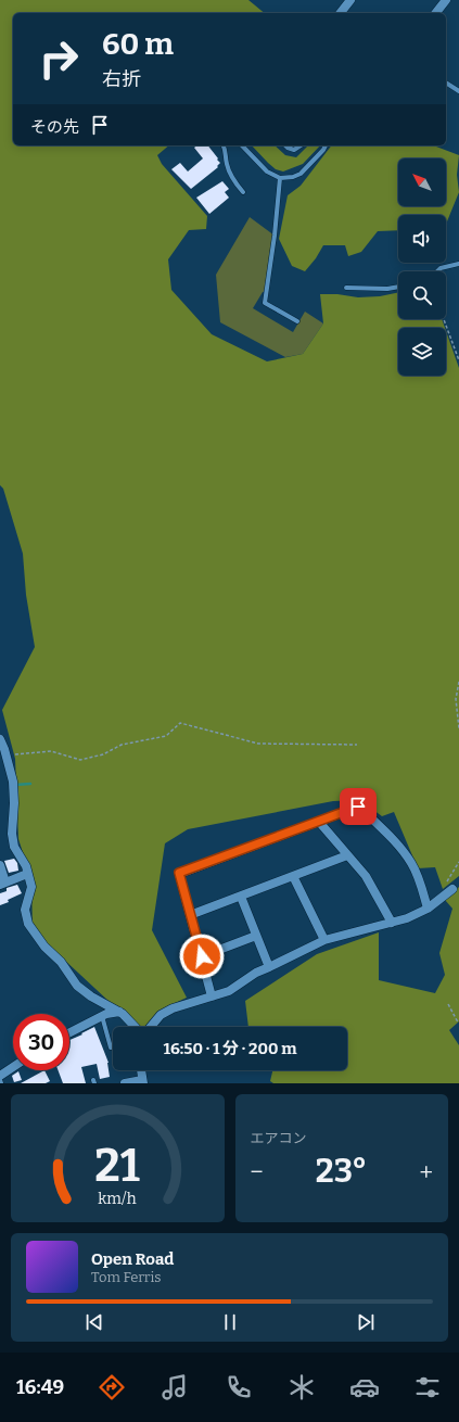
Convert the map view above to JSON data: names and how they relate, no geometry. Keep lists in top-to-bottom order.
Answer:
{
  "north": "top left",
  "page": {
    "turn": ["60 m", "右折"],
    "then": "その先",
    "limit": "30",
    "trip": "16:50 · 1 分 · 200 m",
    "tile": "エアコン",
    "heat": ["−", "23°", "+"],
    "song": ["Open Road", "Tom Ferris"],
    "tabs": "16:49",
    "gauge": ["21", "km/h"]
  }
}
